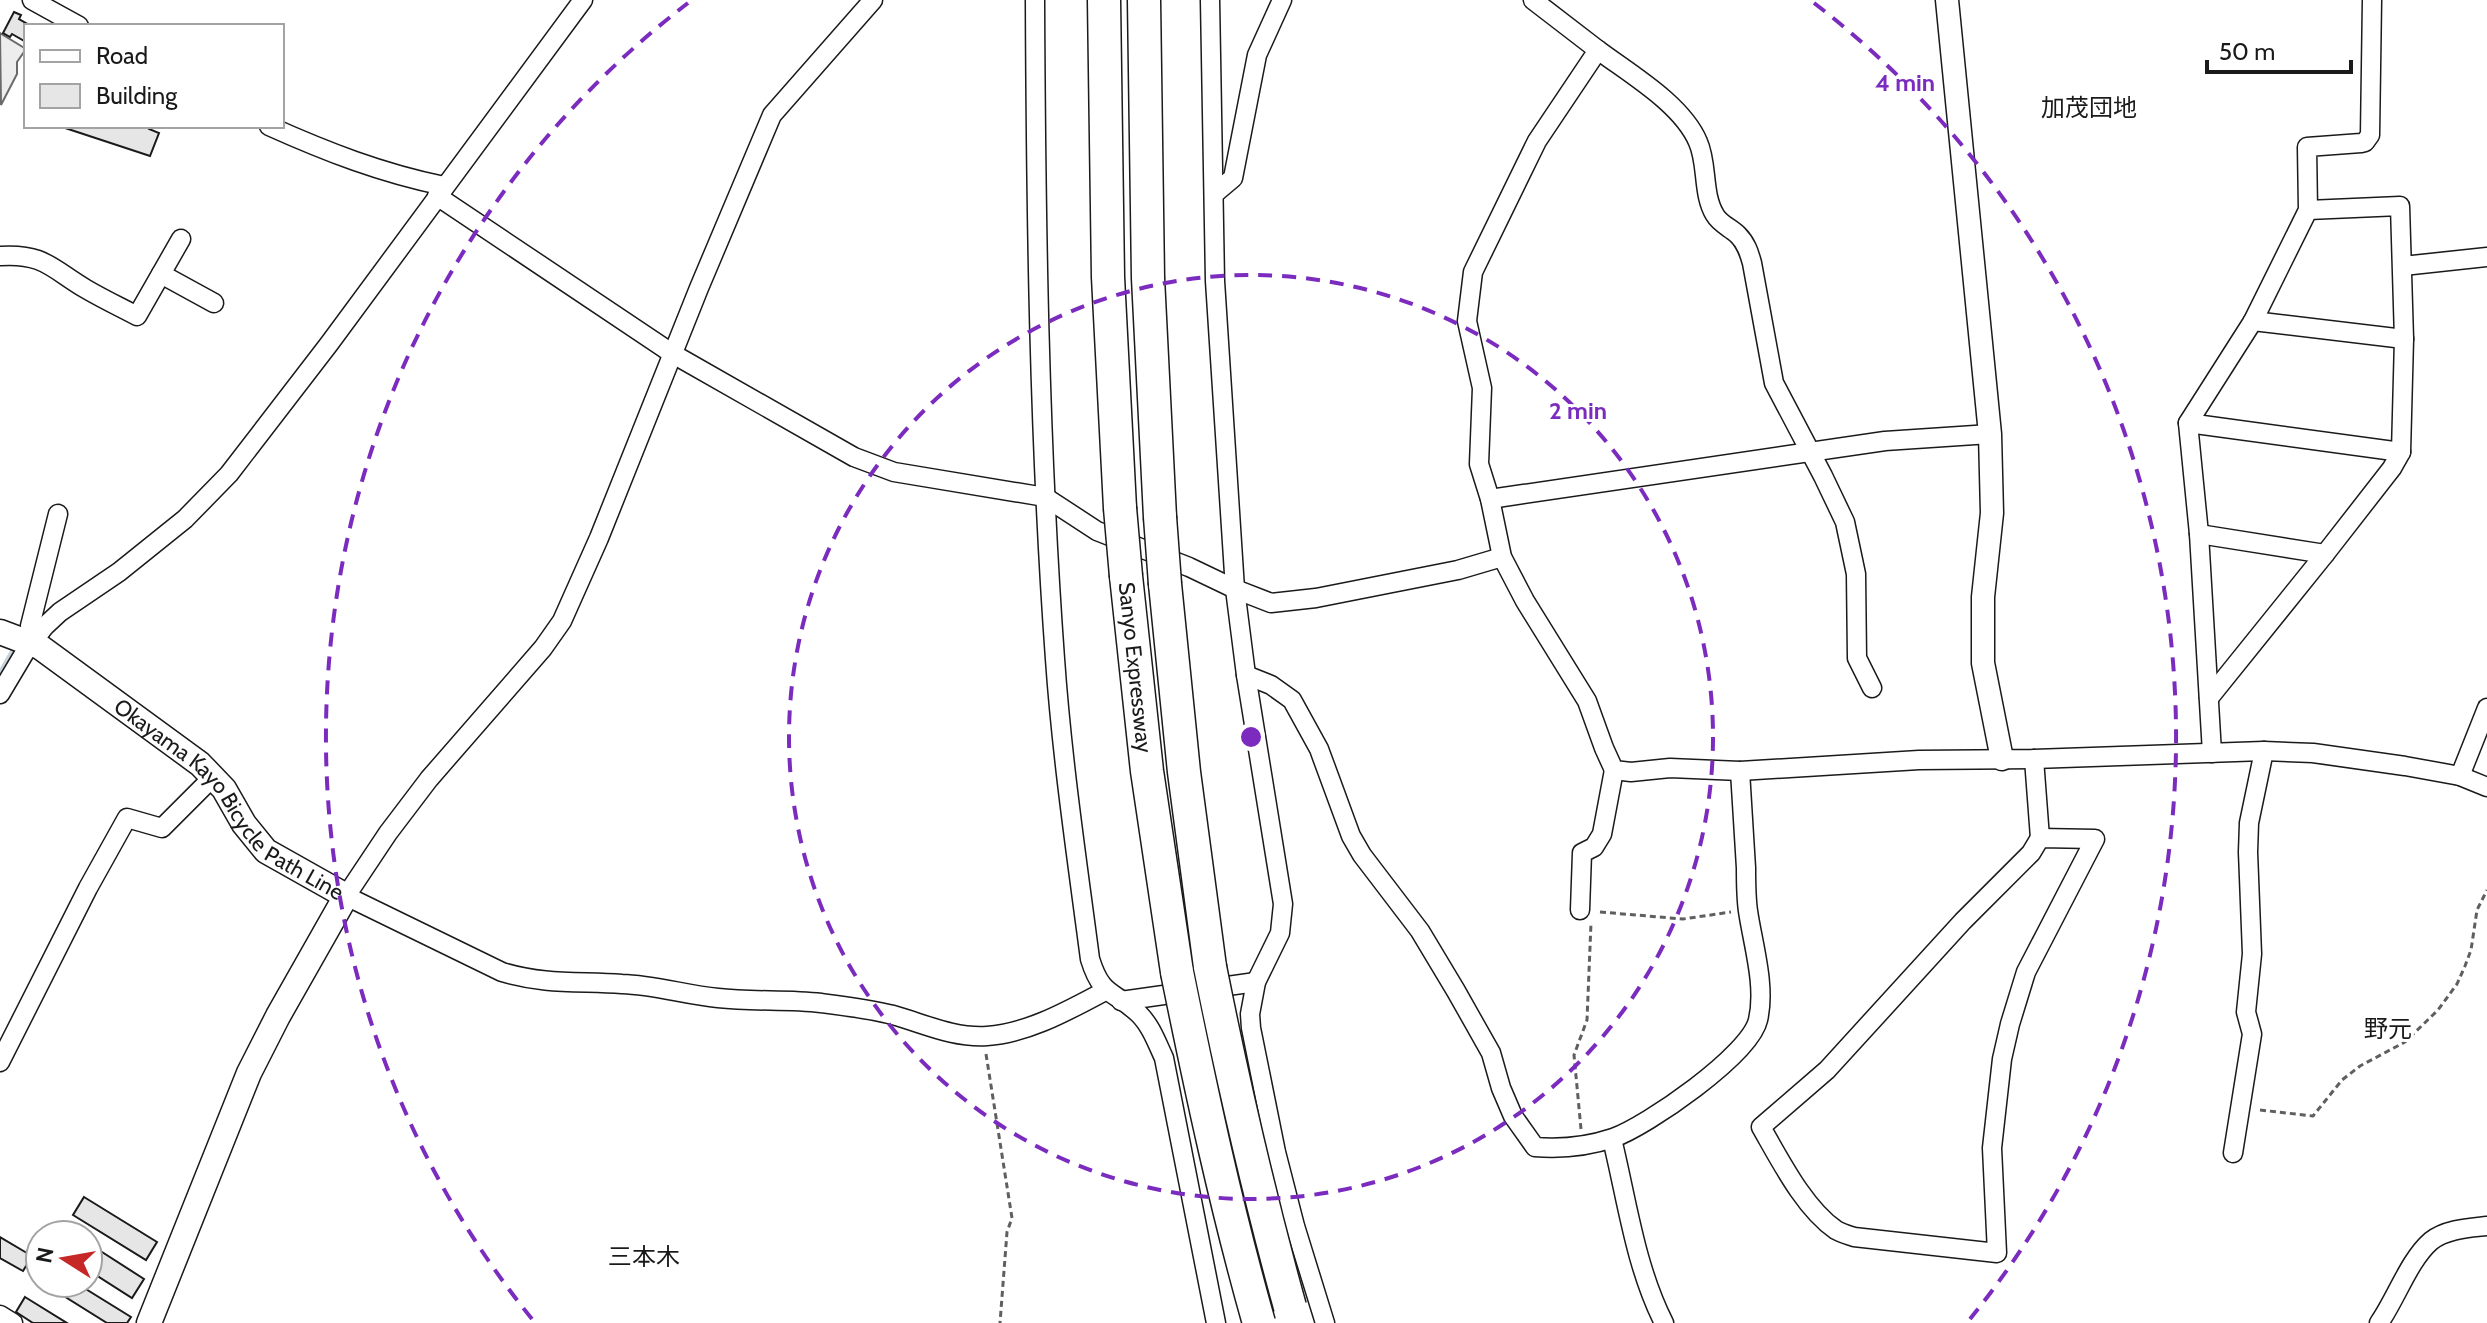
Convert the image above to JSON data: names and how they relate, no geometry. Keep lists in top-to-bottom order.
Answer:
{
  "streets": {
    "highway": ["Sanyo Expressway"],
    "main road": ["Okayama Kayo Bicycle Path Line"]
  },
  "districts": ["加茂団地", "野元", "三本木"],
  "legend": ["Road", "Building"],
  "scale_bar": "50 m",
  "north": "left",
  "rings": ["4 min", "2 min"]
}
